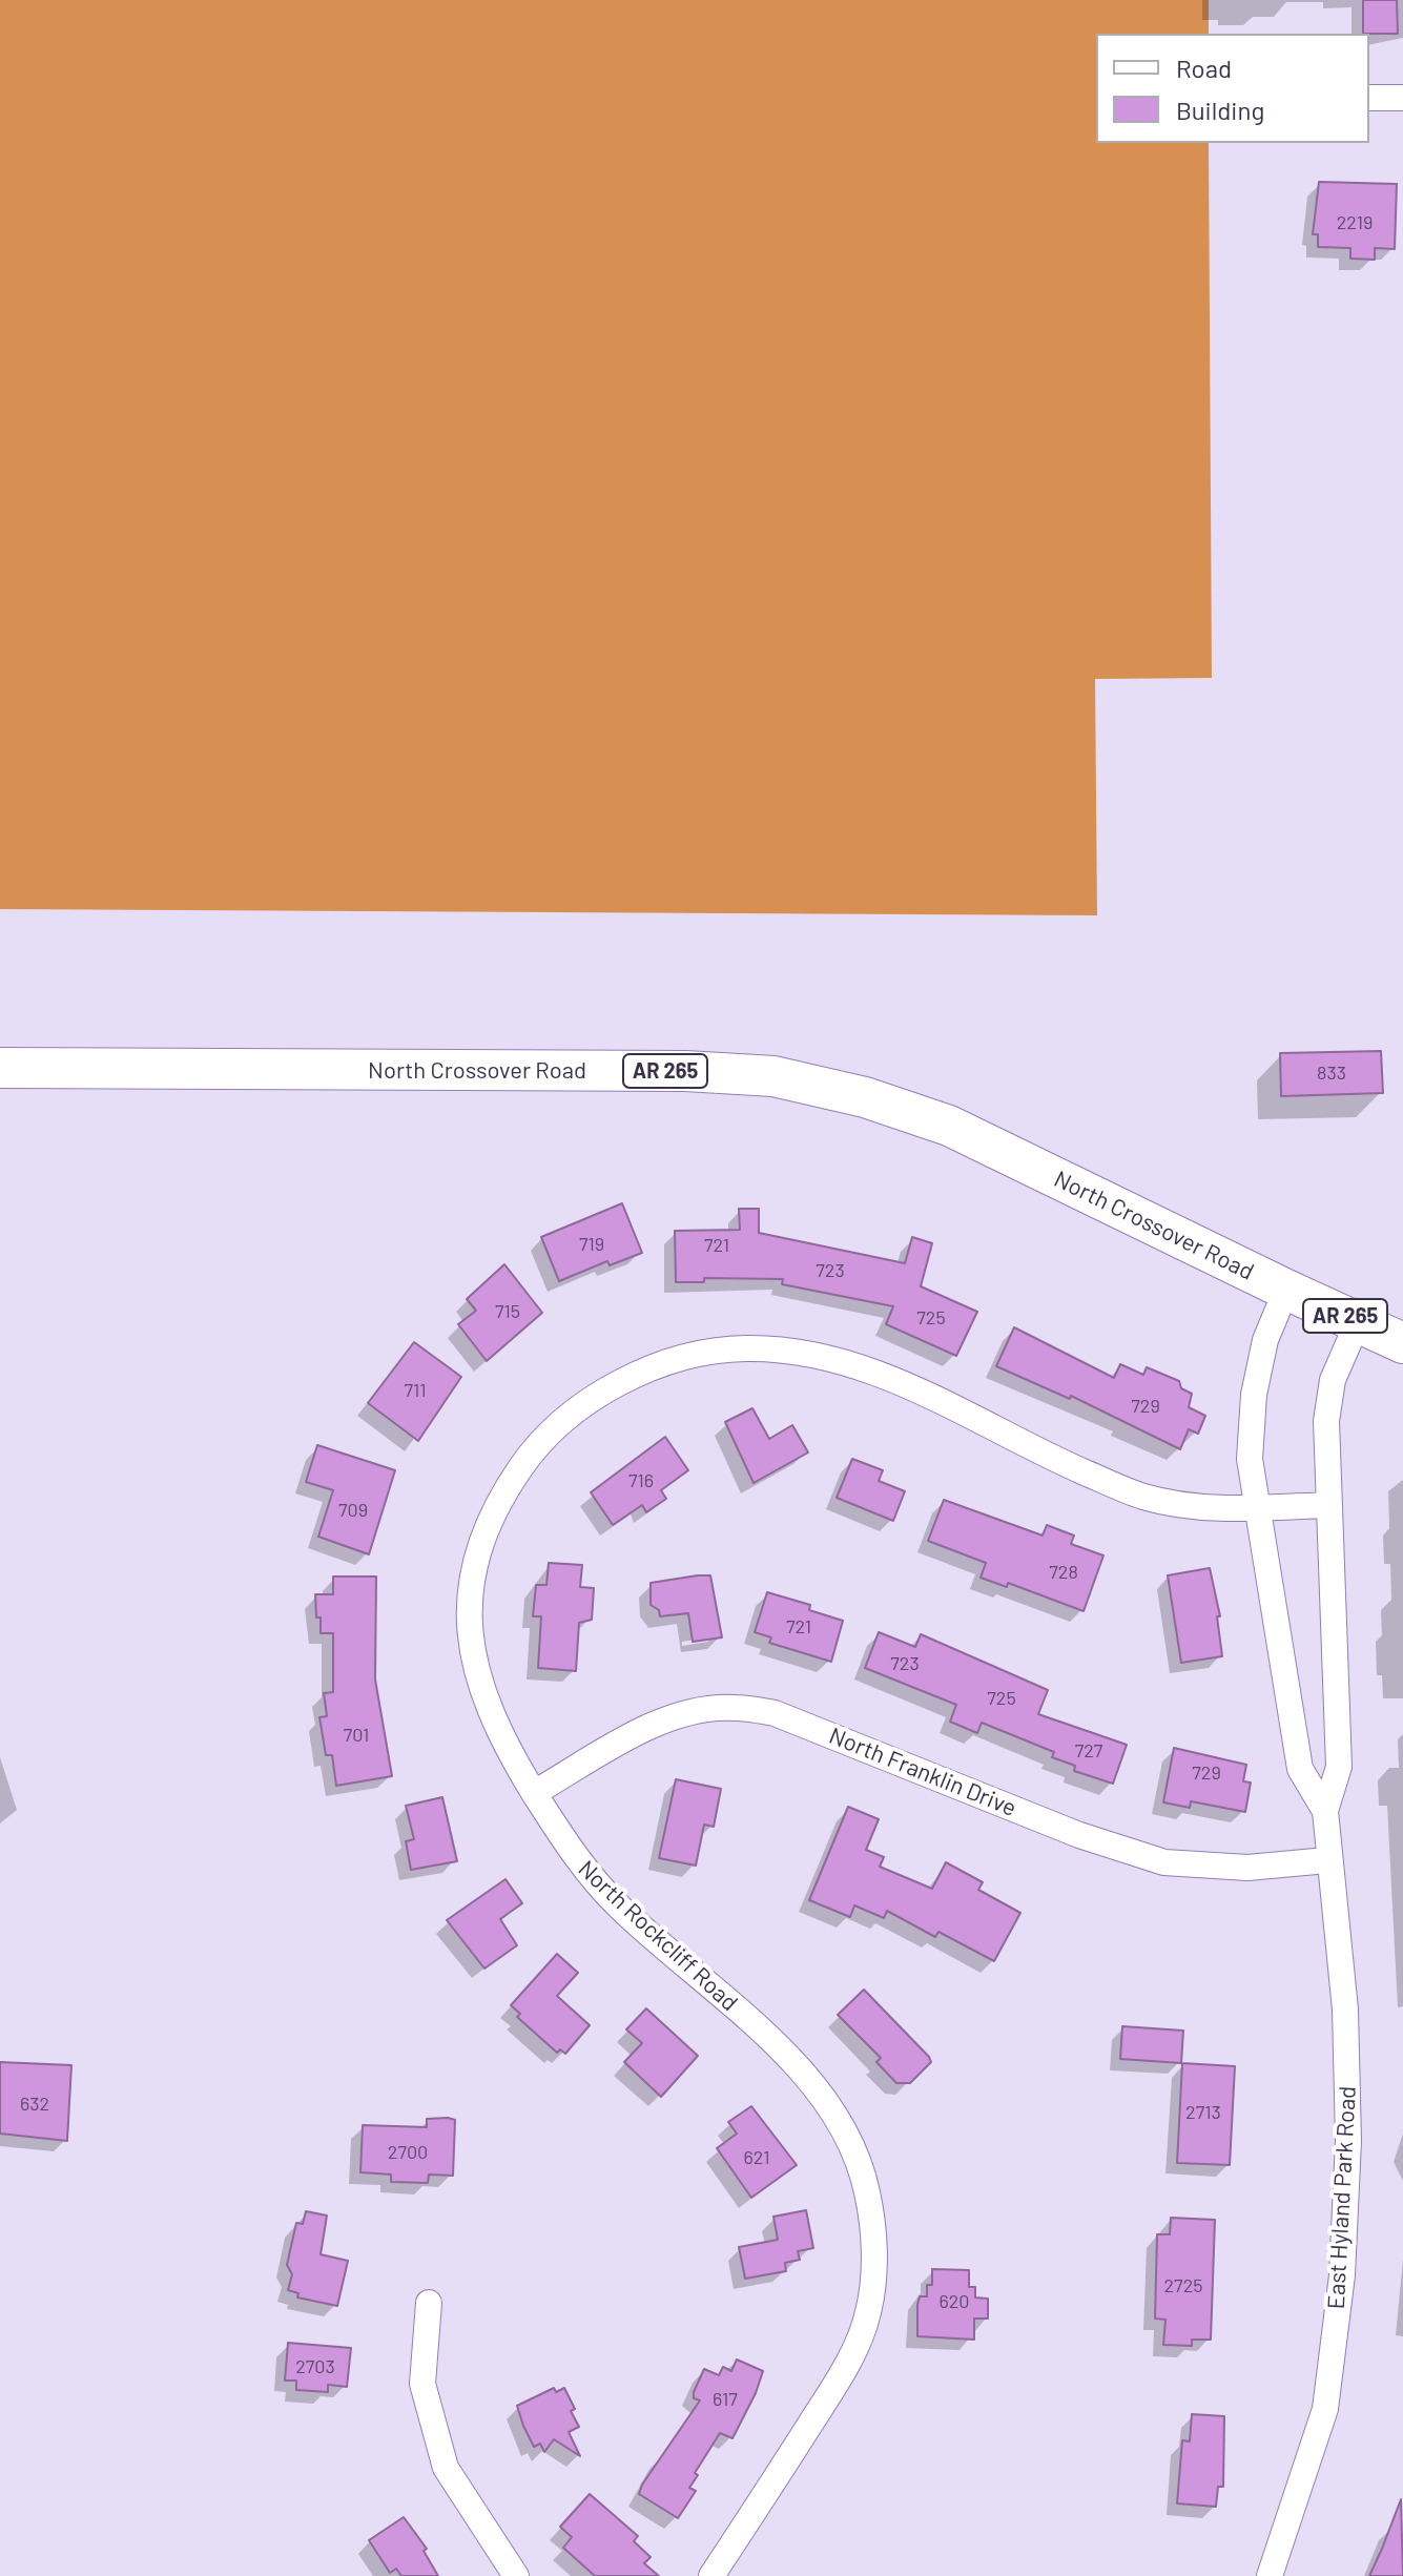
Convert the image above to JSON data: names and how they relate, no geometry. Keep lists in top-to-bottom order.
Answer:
{
  "streets": {
    "main road": ["North Crossover Road", "AR 265"],
    "street": ["North Franklin Drive", "North Rockcliff Road", "East Hyland Park Road"]
  },
  "crossings": [
    ["North Crossover Road", "East Hyland Park Road"],
    ["North Franklin Drive", "North Rockcliff Road"],
    ["North Franklin Drive", "East Hyland Park Road"],
    ["North Rockcliff Road", "East Hyland Park Road"]
  ],
  "house_numbers": [
    "2219",
    "833",
    "719",
    "721",
    "723",
    "715",
    "725",
    "711",
    "729",
    "716",
    "709",
    "728",
    "721",
    "723",
    "725",
    "701",
    "727",
    "729",
    "632",
    "2713",
    "2700",
    "621",
    "2725",
    "620",
    "2703",
    "617"
  ],
  "legend": ["Road", "Building"]
}
